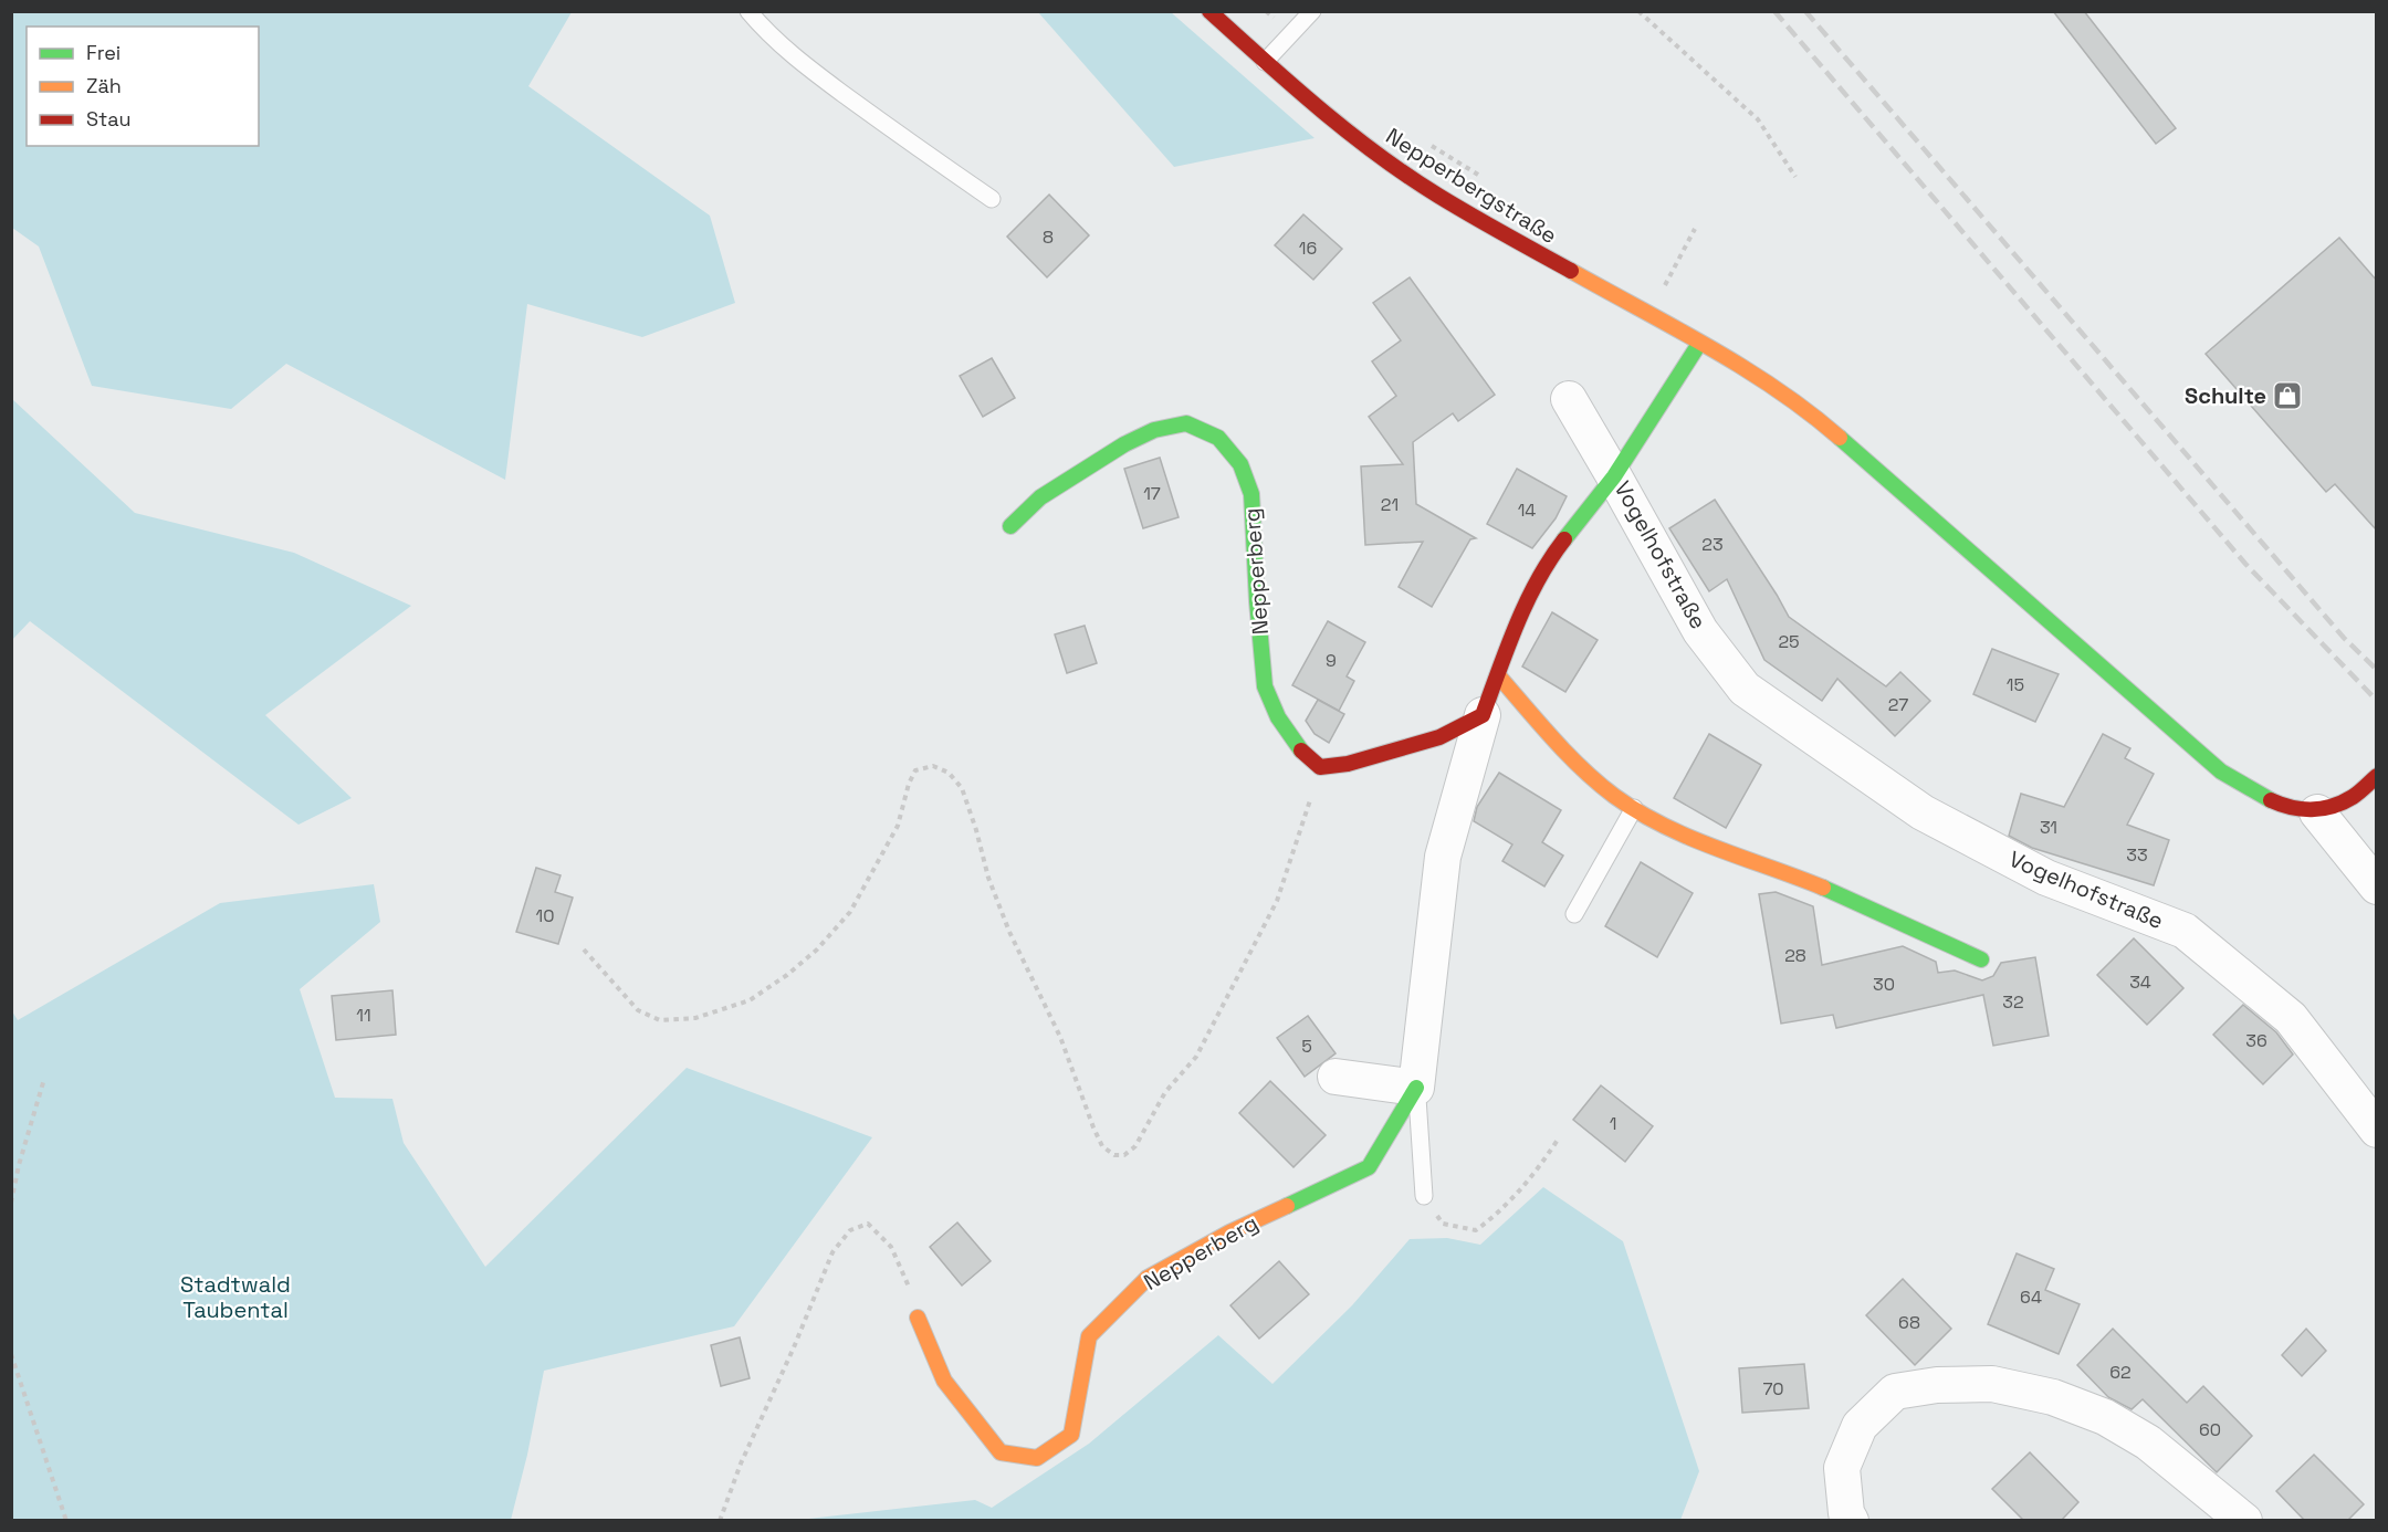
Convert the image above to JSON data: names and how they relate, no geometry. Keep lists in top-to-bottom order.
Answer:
{
  "streets": {
    "street": ["Nepperbergstraße", "Vogelhofstraße", "Nepperberg"]
  },
  "crossings": [
    ["Nepperbergstraße", "Vogelhofstraße"],
    ["Vogelhofstraße", "Nepperberg"]
  ],
  "parks": ["Stadtwald Taubental"],
  "places": {
    "shop": ["Schulte"]
  },
  "house_numbers": [
    "8",
    "16",
    "17",
    "21",
    "14",
    "23",
    "25",
    "9",
    "15",
    "27",
    "31",
    "33",
    "10",
    "28",
    "34",
    "30",
    "32",
    "11",
    "36",
    "5",
    "1",
    "64",
    "68",
    "62",
    "70",
    "60"
  ],
  "legend": ["Frei", "Zäh", "Stau"]
}
